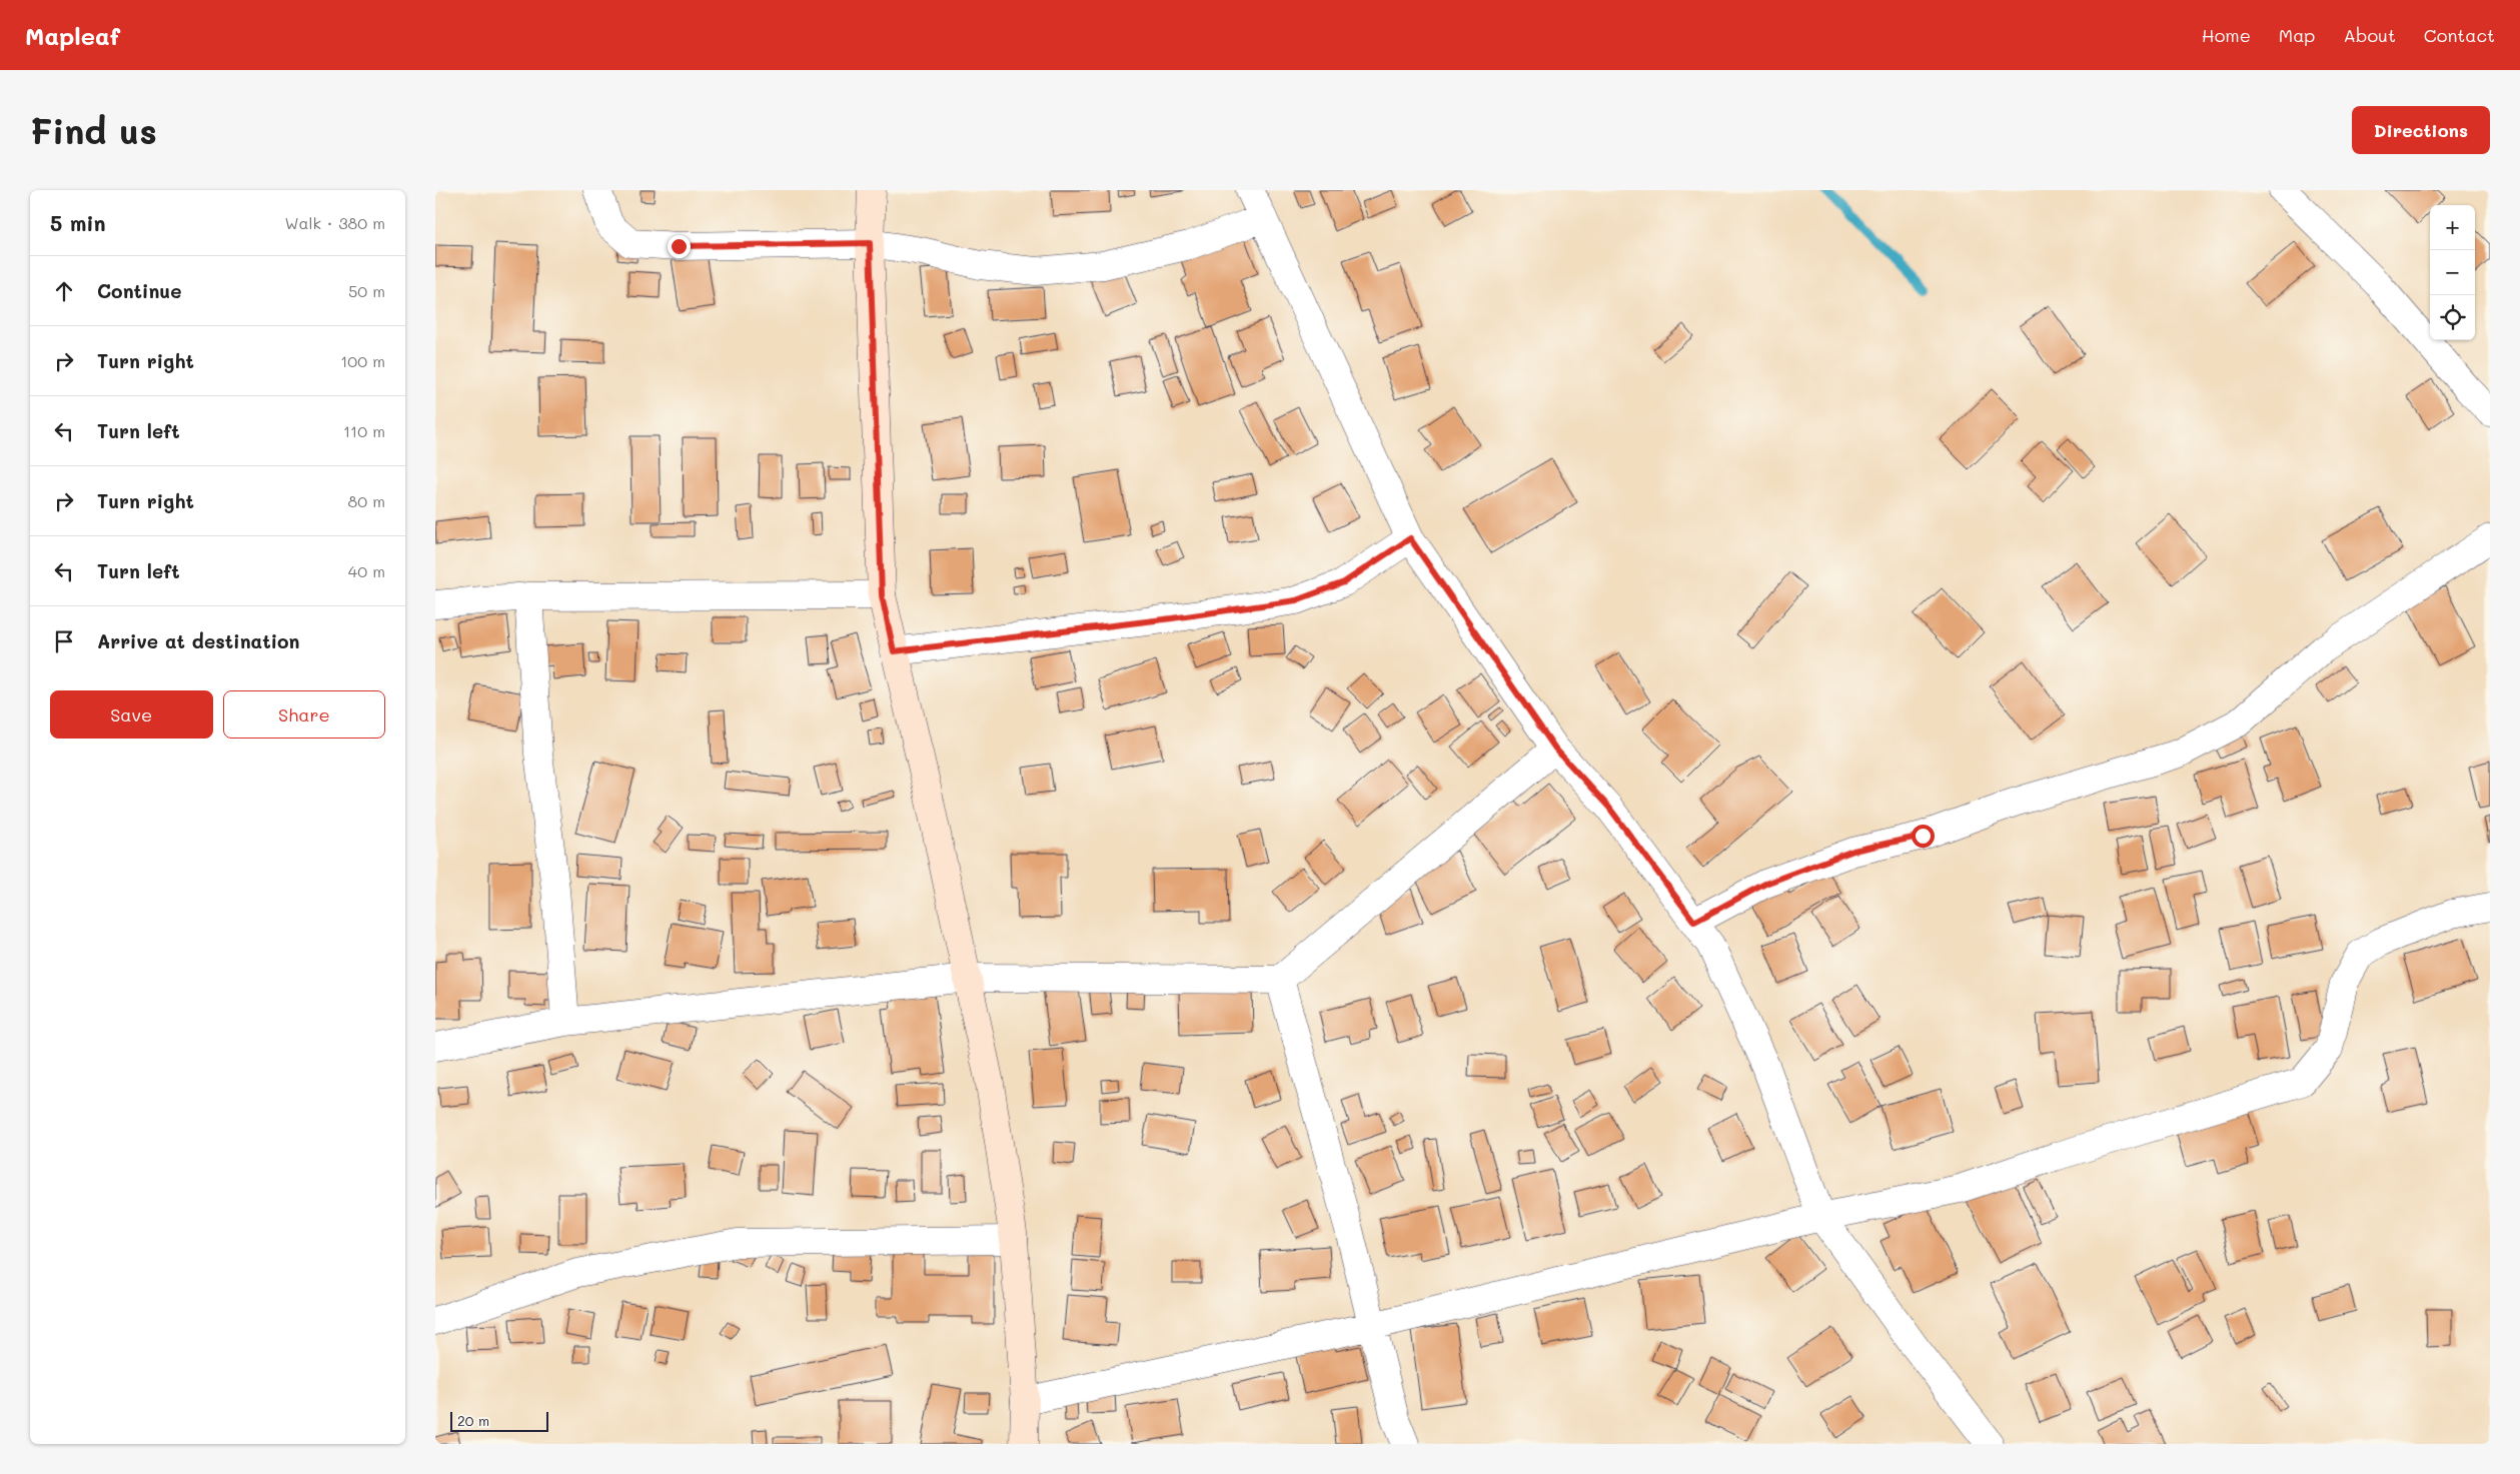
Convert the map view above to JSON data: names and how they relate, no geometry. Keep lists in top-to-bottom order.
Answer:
{
  "scale_bar": "20 m",
  "page": {
    "header": "Mapleaf",
    "nav": [
      "Home",
      "Map",
      "About",
      "Contact"
    ],
    "buttons": [
      "Directions",
      ["Save", "Share"]
    ],
    "title": "Find us",
    "heading": ["5 min", "Walk · 380 m"],
    "map_buttons": ["+", "−"],
    "list": [
      ["Continue", "50 m"],
      ["Turn right", "100 m"],
      ["Turn left", "110 m"],
      ["Turn right", "80 m"],
      ["Turn left", "40 m"],
      "Arrive at destination"
    ],
    "scale": "20 m"
  }
}
